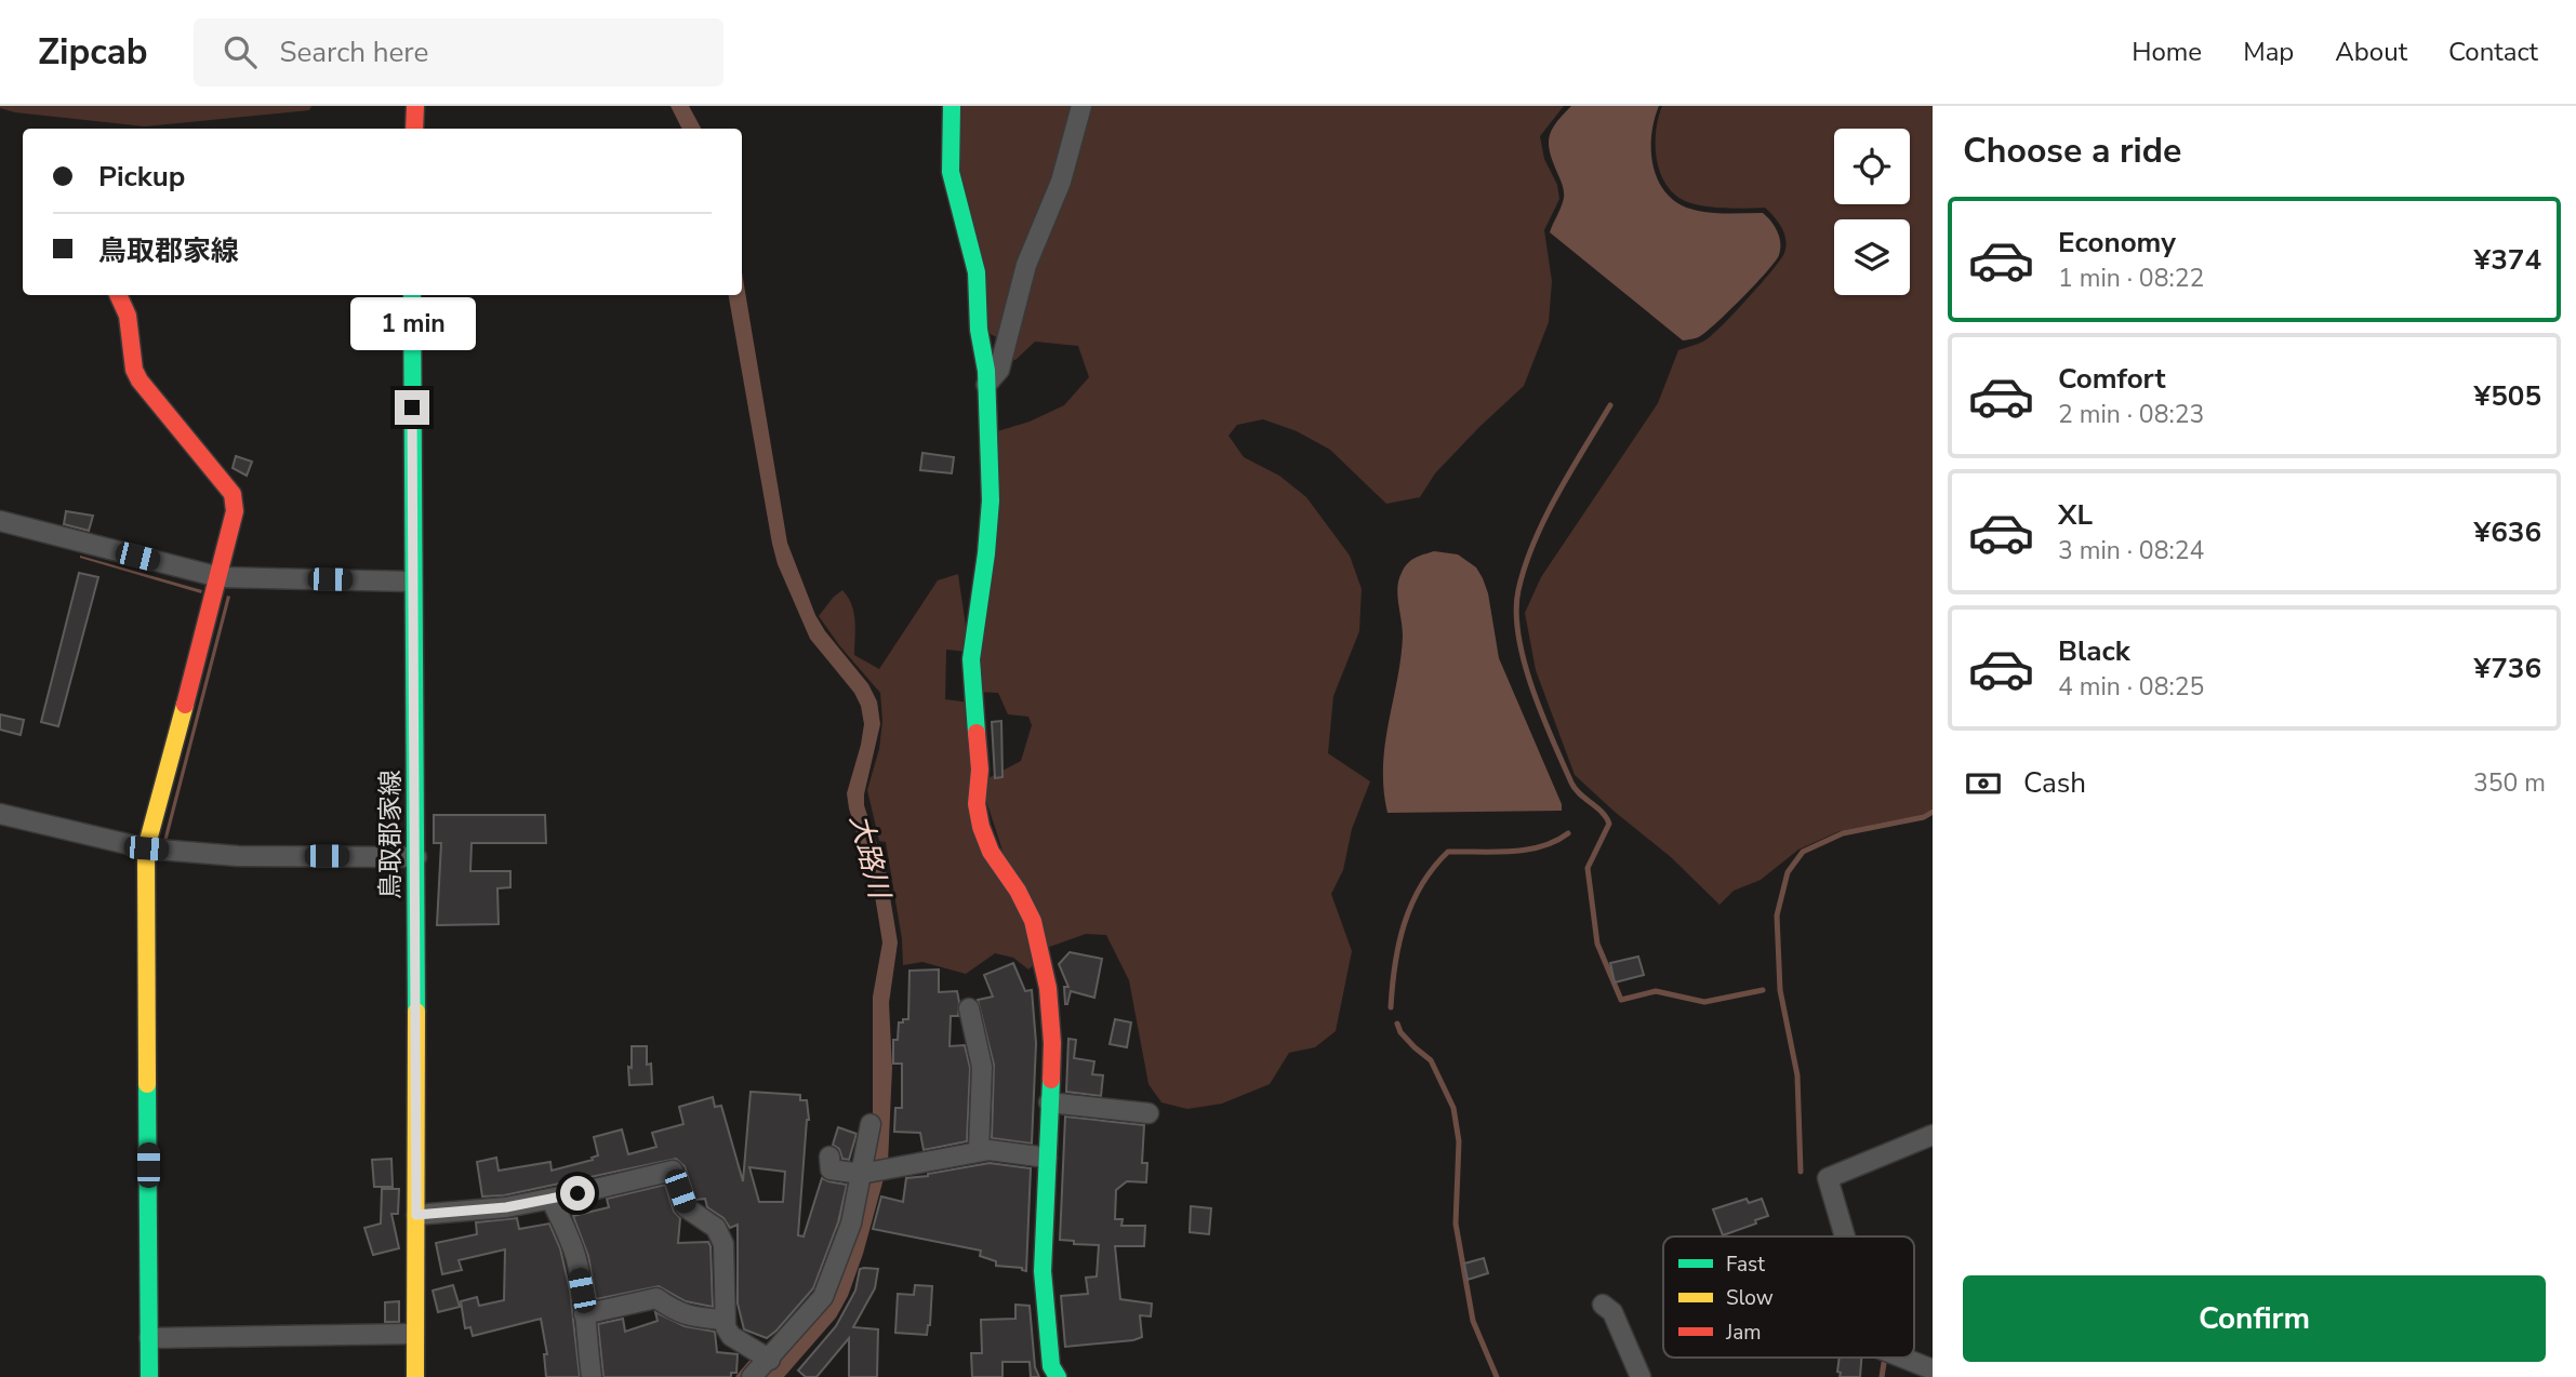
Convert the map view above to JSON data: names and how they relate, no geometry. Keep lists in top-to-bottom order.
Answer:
{
  "streets": {
    "street": ["鳥取郡家線"]
  },
  "water": ["大路川"],
  "legend": ["Fast", "Slow", "Jam"],
  "page": {
    "header": "Zipcab",
    "search": "Search here",
    "nav": [
      "Home",
      "Map",
      "About",
      "Contact"
    ],
    "heading": "Choose a ride",
    "banner": ["Pickup", "鳥取郡家線"],
    "list": [
      {
        "name": "Economy",
        "note": "1 min · 08:22",
        "value": "¥374"
      },
      {
        "name": "Comfort",
        "note": "2 min · 08:23",
        "value": "¥505"
      },
      {
        "name": "XL",
        "note": "3 min · 08:24",
        "value": "¥636"
      },
      {
        "name": "Black",
        "note": "4 min · 08:25",
        "value": "¥736"
      }
    ],
    "bubble": "1 min",
    "pay": ["Cash", "350 m"],
    "buttons": "Confirm"
  }
}
